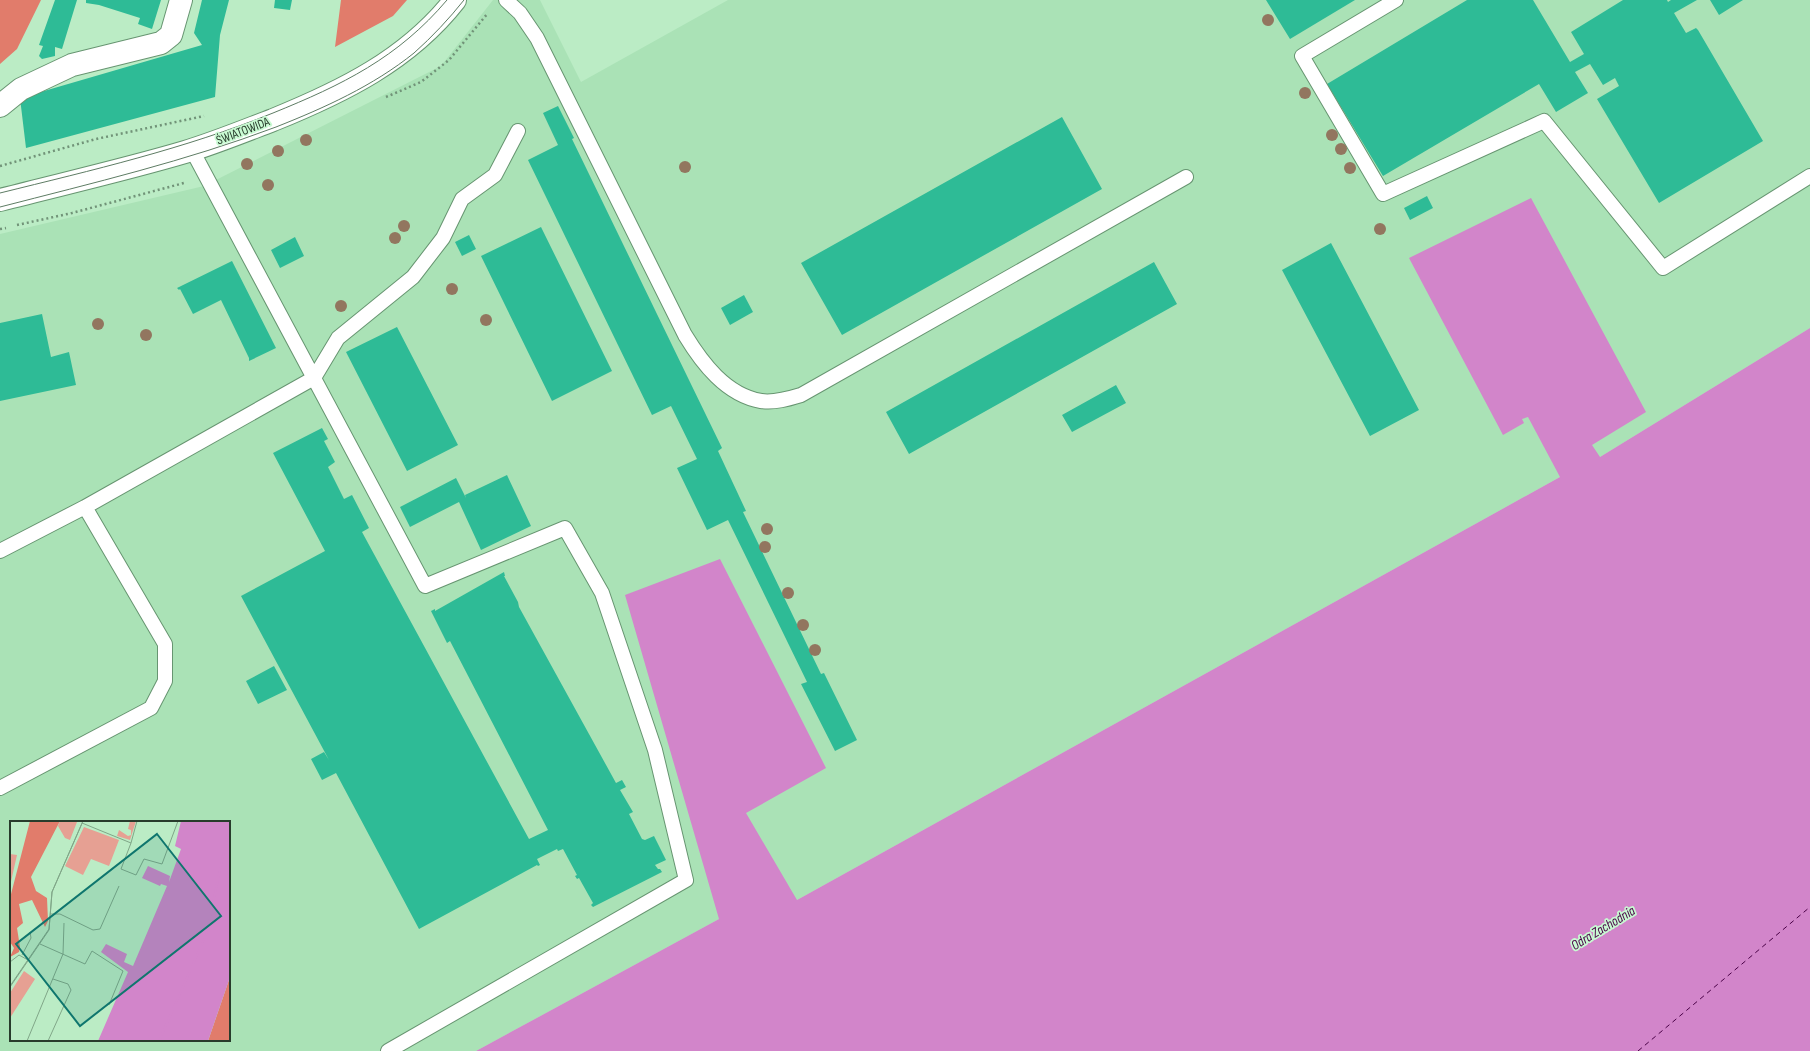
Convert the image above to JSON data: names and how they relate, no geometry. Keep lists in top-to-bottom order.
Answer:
{
  "streets": {
    "street": ["ŚWIATOWIDA"]
  },
  "water": ["Odra Zachodnia"]
}
